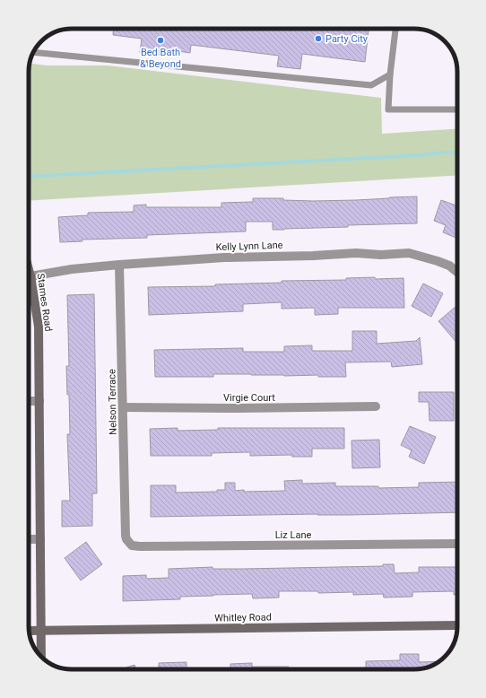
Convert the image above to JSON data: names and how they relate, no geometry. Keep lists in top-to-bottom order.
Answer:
{
  "streets": {
    "street": [
      "Kelly Lynn Lane",
      "Starnes Road",
      "Virgie Court",
      "Nelson Terrace",
      "Liz Lane",
      "Whitley Road"
    ]
  },
  "crossings": [
    ["Kelly Lynn Lane", "Starnes Road"],
    ["Kelly Lynn Lane", "Nelson Terrace"],
    ["Starnes Road", "Whitley Road"],
    ["Virgie Court", "Nelson Terrace"],
    ["Nelson Terrace", "Liz Lane"]
  ],
  "places": ["Party City", "Bed Bath & Beyond"]
}
